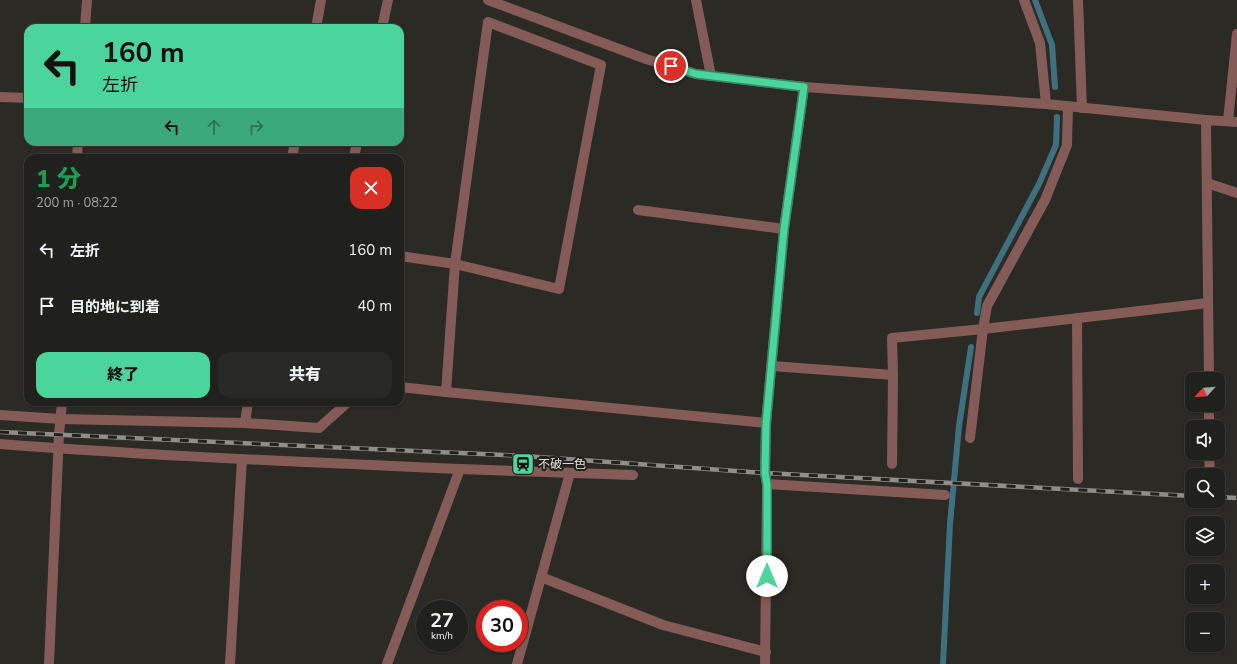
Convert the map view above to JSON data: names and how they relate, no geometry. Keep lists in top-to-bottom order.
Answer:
{
  "places": {
    "station": ["不破一色"]
  },
  "north": "bottom left",
  "page": {
    "turn": ["160 m", "左折"],
    "heading": ["1 分", "200 m · 08:22"],
    "list": [
      {
        "name": "左折",
        "value": "160 m"
      },
      {
        "name": "目的地に到着",
        "value": "40 m"
      }
    ],
    "buttons": ["終了", "共有"],
    "map_buttons": ["+", "−"],
    "speed": "27 km/h",
    "limit": "30"
  }
}
